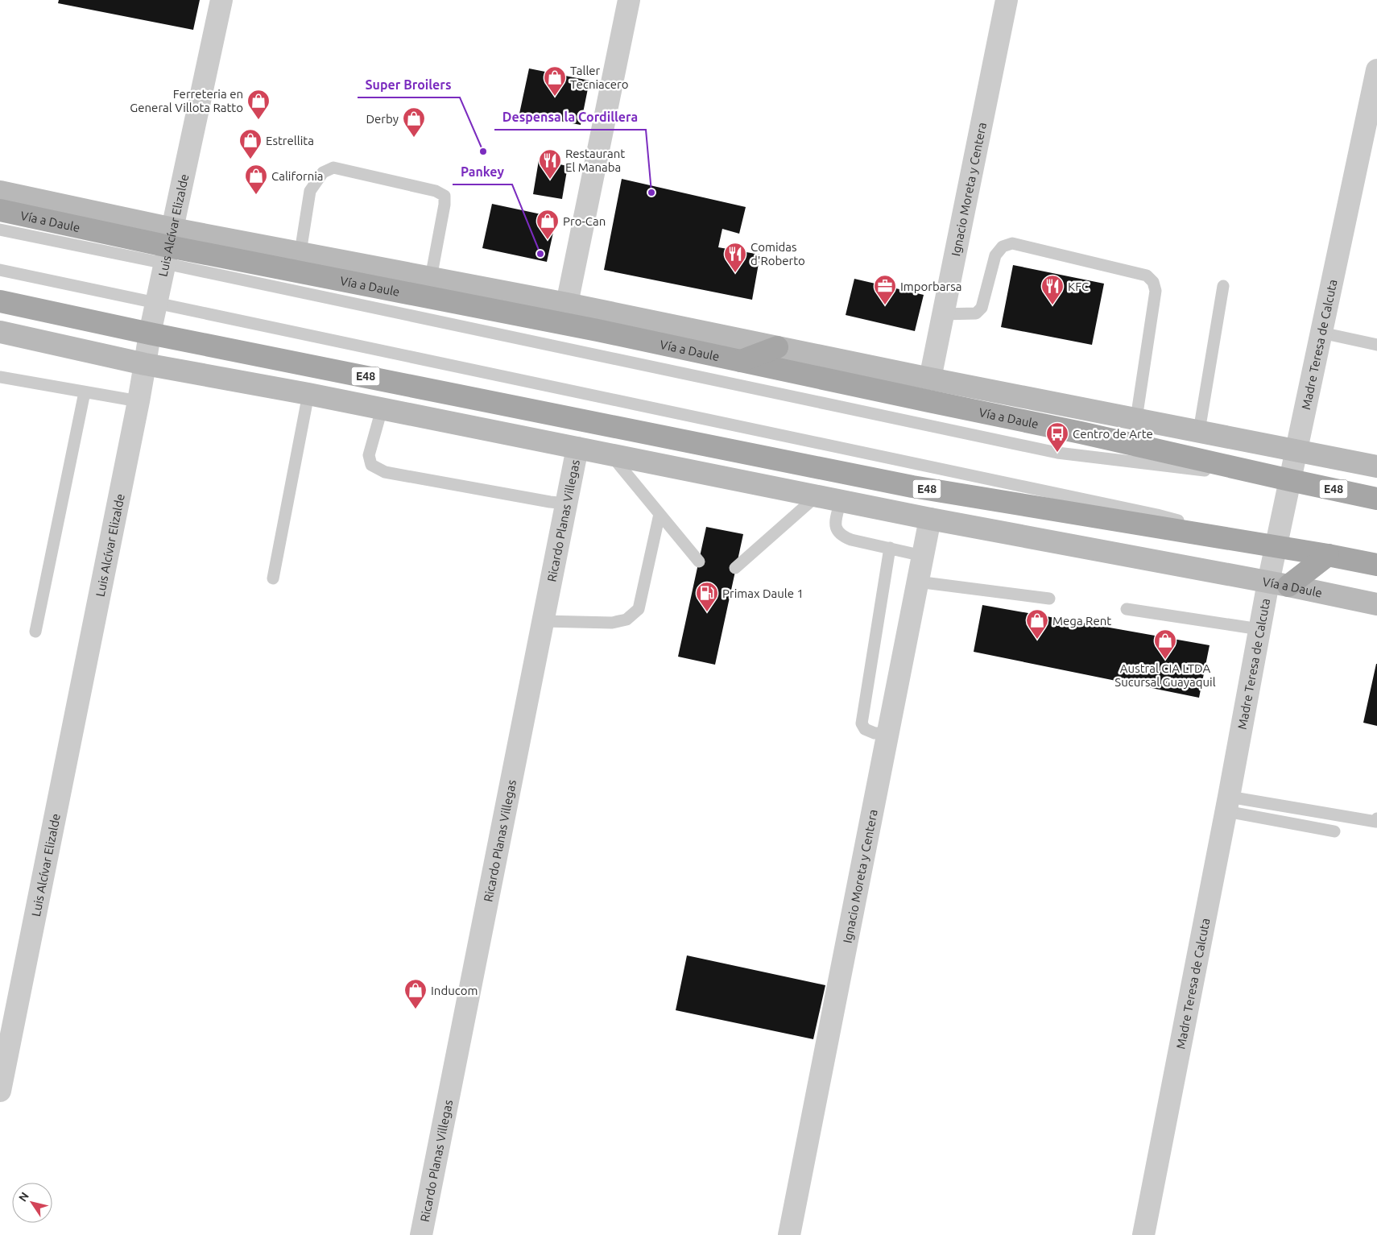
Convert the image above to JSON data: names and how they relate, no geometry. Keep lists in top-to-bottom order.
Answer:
{
  "streets": {
    "main road": ["Vía a Daule", "E48"],
    "street": [
      "Ignacio Moreta y Centera",
      "Luis Alcívar Elizalde",
      "Madre Teresa de Calcuta",
      "Ricardo Planas Villegas"
    ]
  },
  "crossings": [
    ["Ignacio Moreta y Centera", "Vía a Daule"],
    ["Vía a Daule", "Luis Alcívar Elizalde"],
    ["Vía a Daule", "Madre Teresa de Calcuta"],
    ["Vía a Daule", "Ricardo Planas Villegas"],
    ["Luis Alcívar Elizalde", "E48"],
    ["Madre Teresa de Calcuta", "E48"]
  ],
  "places": {
    "shop": [
      "Taller Tecniacero",
      "Ferreteria en General Villota Ratto",
      "Derby",
      "Estrellita",
      "California",
      "Pro-Can",
      "Mega Rent",
      "Austral CIA LTDA Sucursal Guayaquil",
      "Inducom"
    ],
    "other": ["Super Broilers", "Despensa la Cordillera", "Pankey"],
    "restaurant": ["Restaurant El Manaba", "Comidas d'Roberto", "KFC"],
    "office": ["Imporbarsa"],
    "bus stop": ["Centro de Arte"],
    "fuel station": ["Primax Daule 1"]
  },
  "north": "top left"
}
